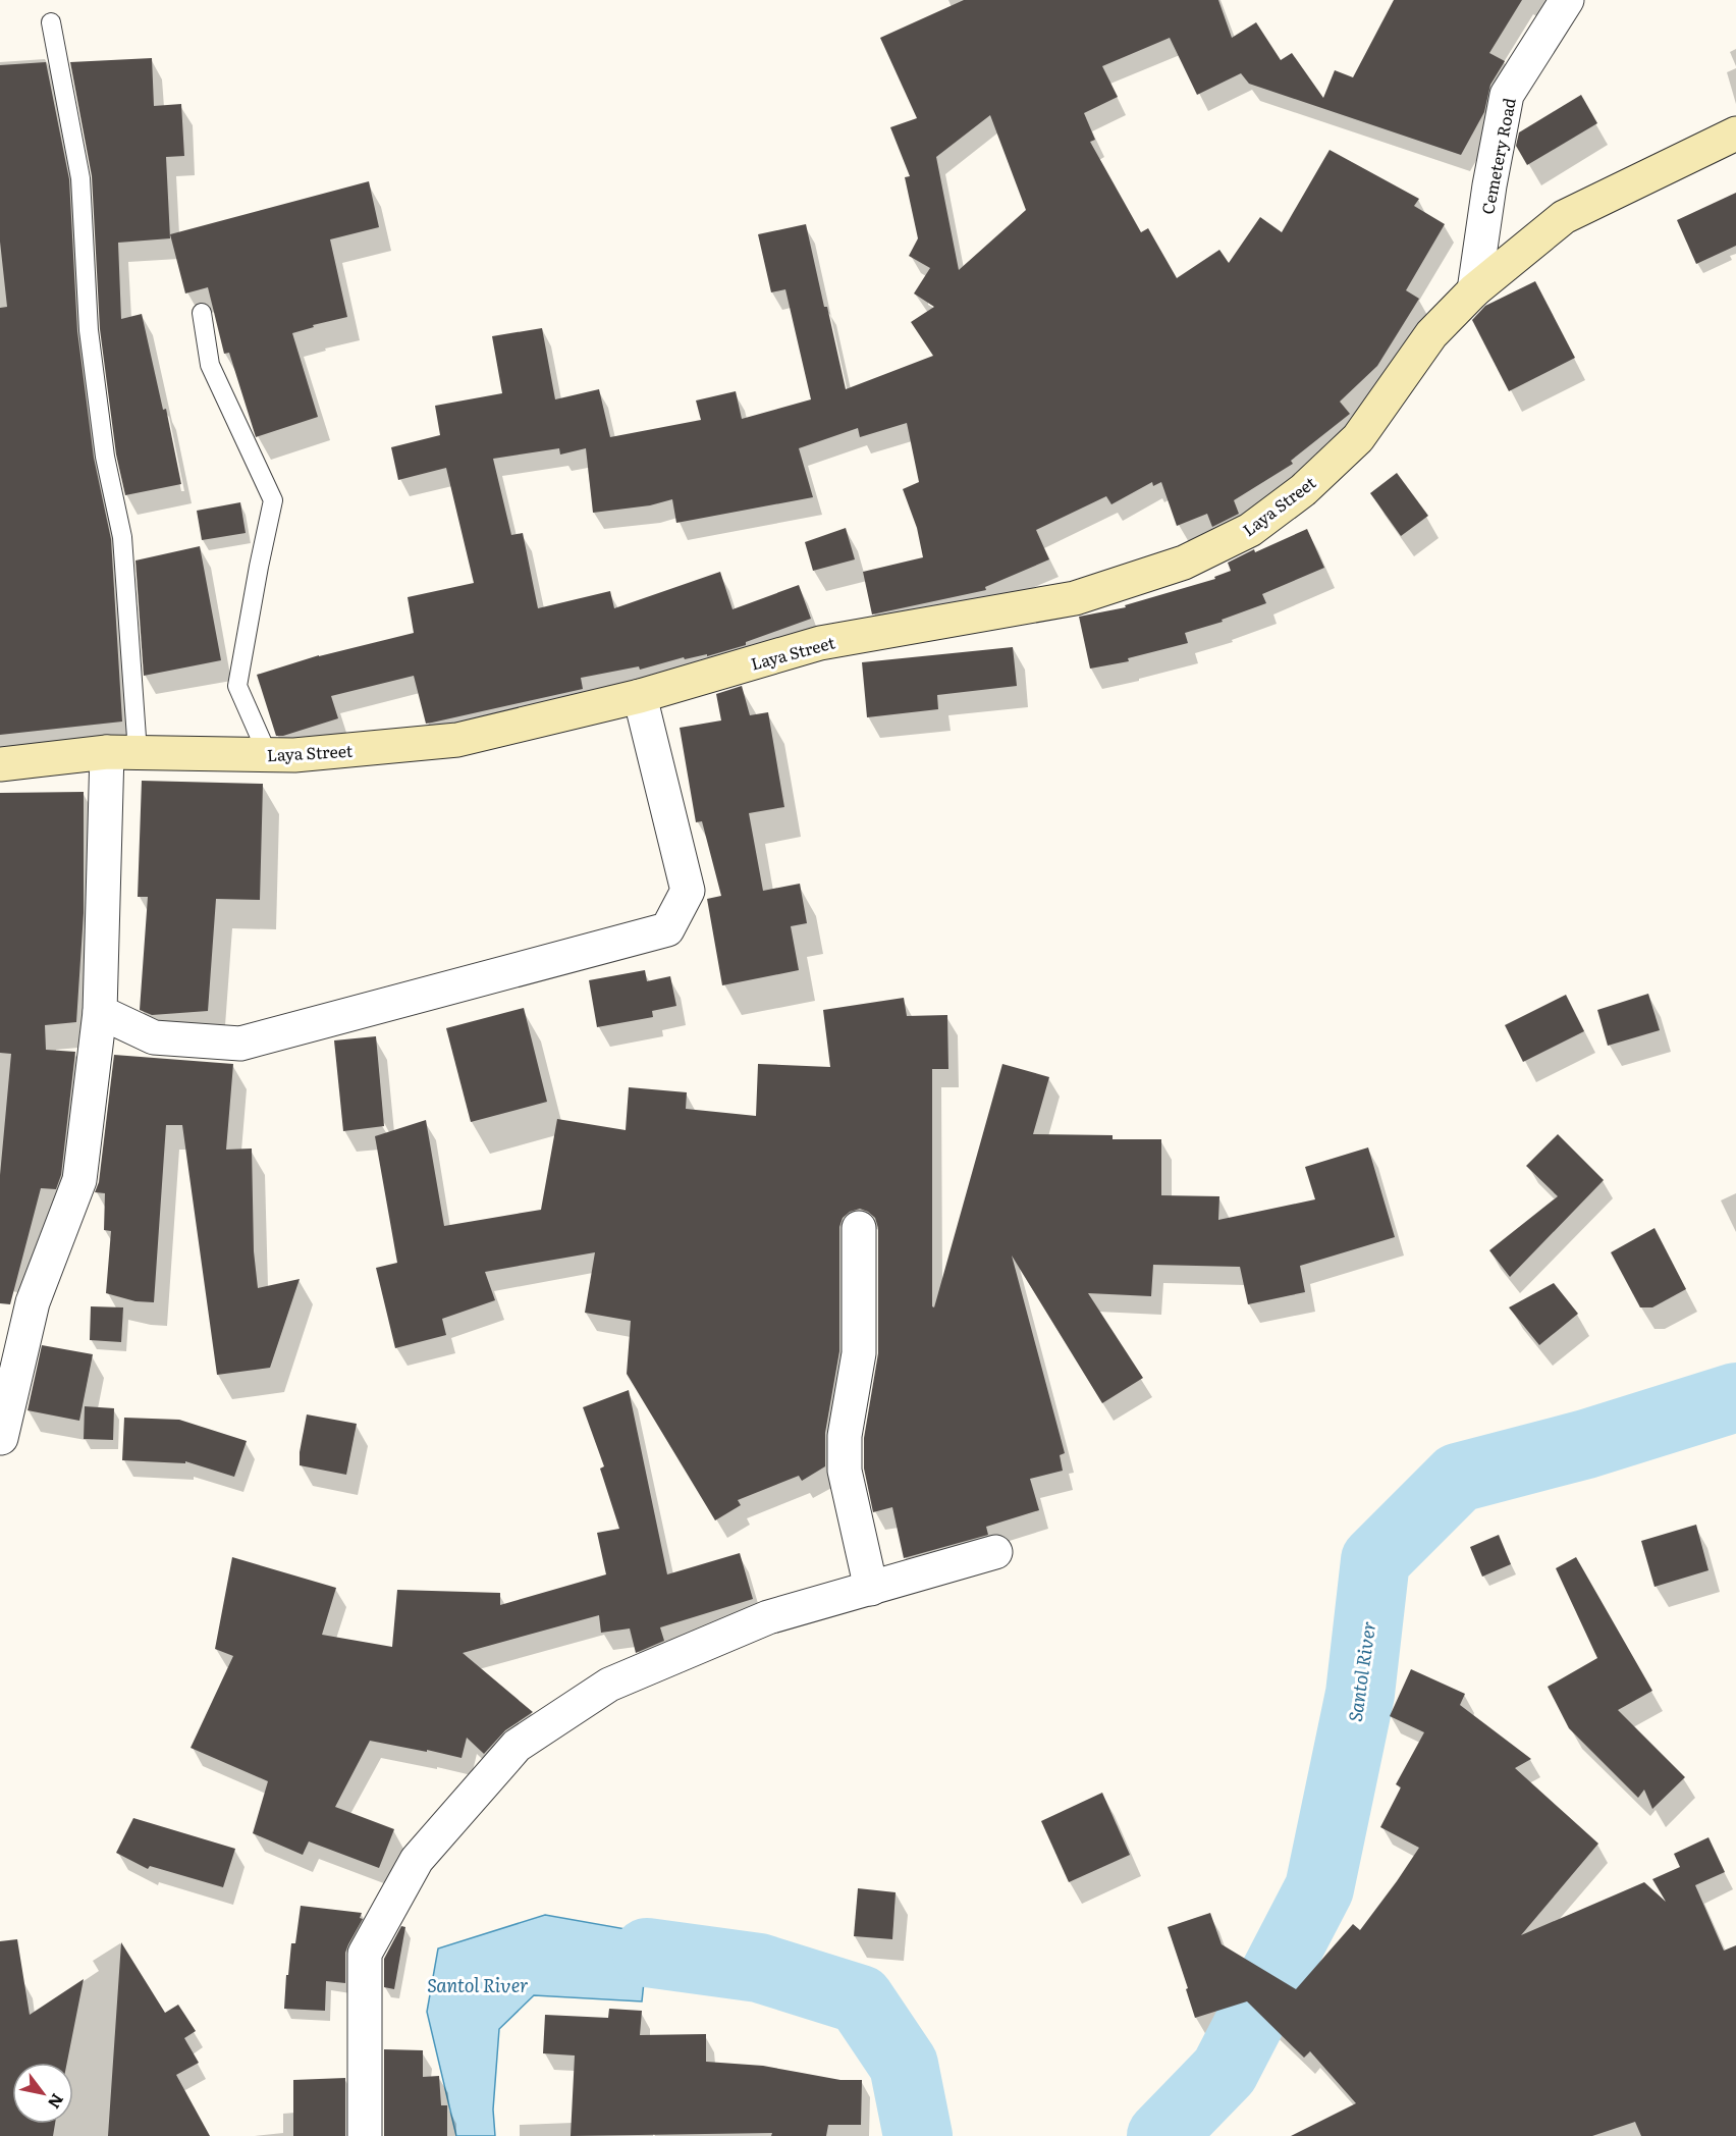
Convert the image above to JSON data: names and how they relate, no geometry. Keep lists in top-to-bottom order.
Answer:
{
  "streets": {
    "street": ["Cemetery Road", "Laya Street"]
  },
  "crossings": [
    ["Cemetery Road", "Laya Street"]
  ],
  "water": ["Santol River"],
  "north": "bottom right"
}
